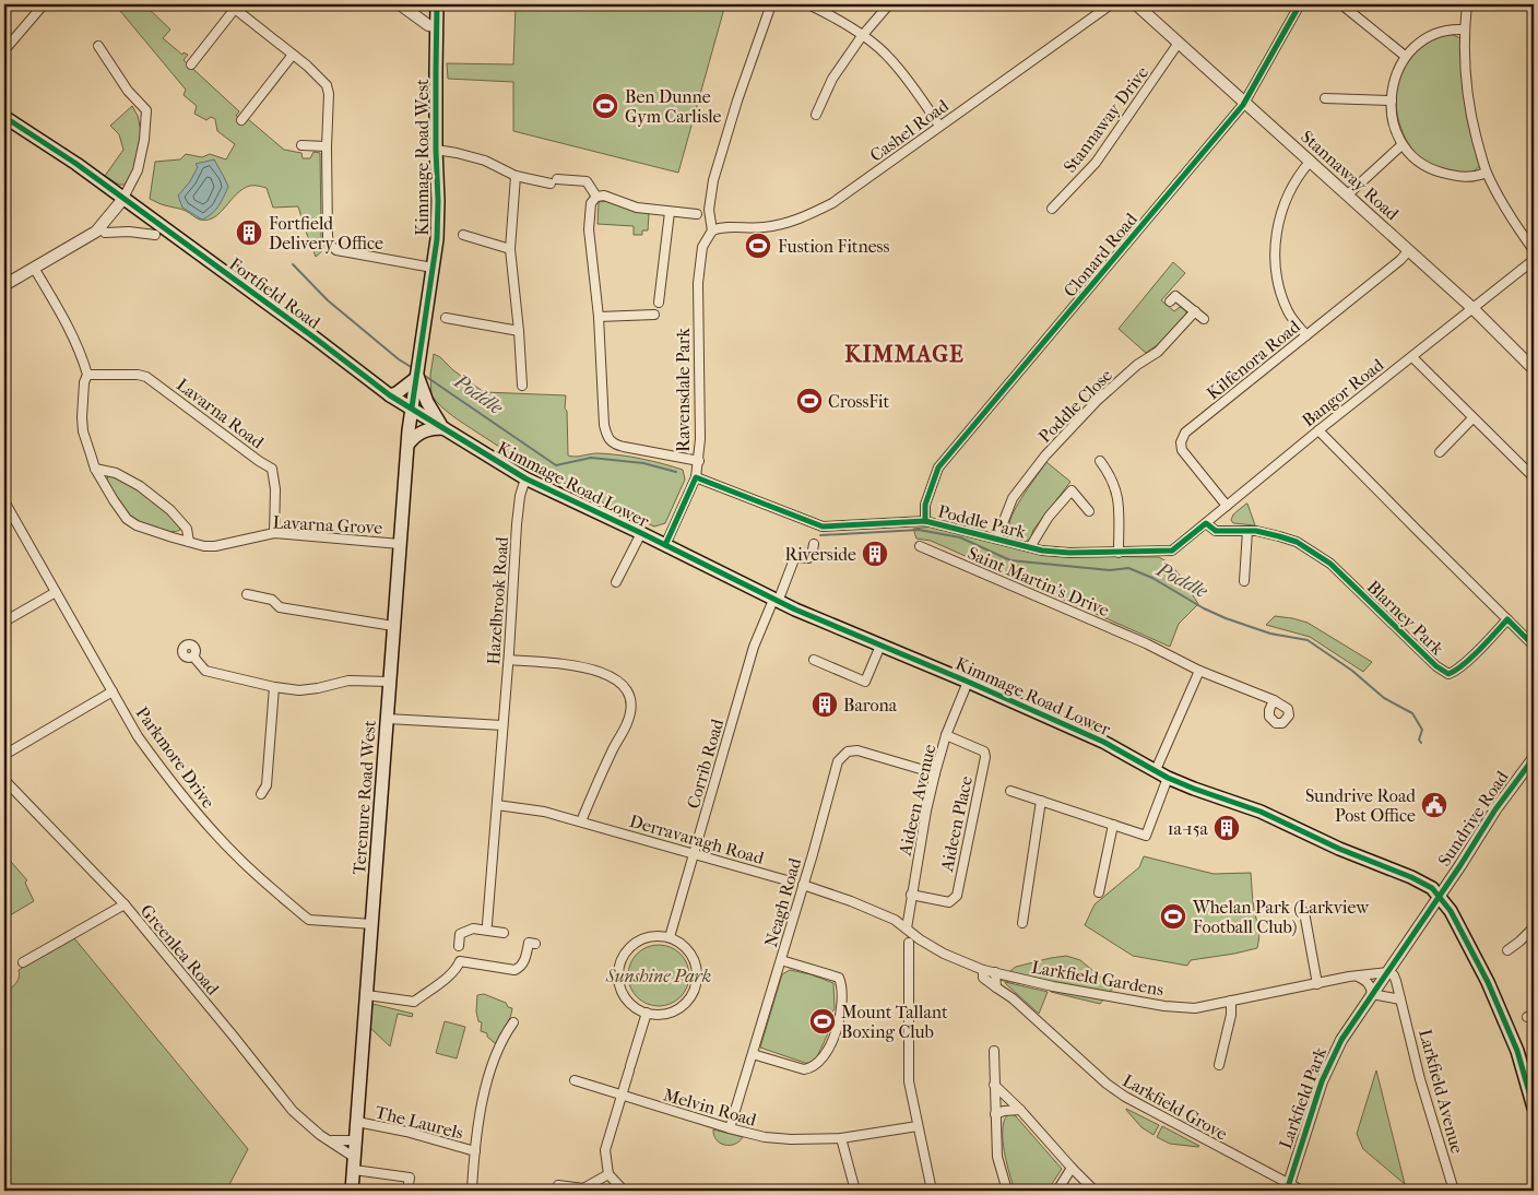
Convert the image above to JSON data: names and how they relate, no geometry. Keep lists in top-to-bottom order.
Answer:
{
  "streets": {
    "main road": [
      "Kimmage Road West",
      "Fortfield Road",
      "Kimmage Road Lower",
      "Terenure Road West"
    ],
    "street": [
      "Stannaway Drive",
      "Cashel Road",
      "Stannaway Road",
      "Clonard Road",
      "Kilfenora Road",
      "Ravensdale Park",
      "Bangor Road",
      "Poddle Close",
      "Lavarna Road",
      "Poddle Park",
      "Lavarna Grove",
      "Saint Martin's Drive",
      "Hazelbrook Road",
      "Blarney Park",
      "Parkmore Drive",
      "Corrib Road",
      "Aideen Avenue",
      "Sundrive Road",
      "Aideen Place",
      "Derravaragh Road",
      "Neagh Road",
      "Greenlea Road",
      "Larkfield Gardens",
      "Larkfield Avenue",
      "Larkfield Park",
      "Melvin Road",
      "Larkfield Grove",
      "The Laurels"
    ]
  },
  "crossings": [
    ["Stannaway Drive", "Stannaway Road"],
    ["Cashel Road", "Ravensdale Park"],
    ["Kimmage Road West", "Fortfield Road"],
    ["Kimmage Road West", "Kimmage Road Lower"],
    ["Kimmage Road West", "Terenure Road West"],
    ["Stannaway Road", "Clonard Road"],
    ["Stannaway Road", "Kilfenora Road"],
    ["Stannaway Road", "Bangor Road"],
    ["Clonard Road", "Poddle Park"],
    ["Fortfield Road", "Kimmage Road Lower"],
    ["Fortfield Road", "Terenure Road West"],
    ["Kilfenora Road", "Bangor Road"],
    ["Ravensdale Park", "Kimmage Road Lower"],
    ["Ravensdale Park", "Poddle Park"],
    ["Bangor Road", "Poddle Park"],
    ["Poddle Close", "Poddle Park"],
    ["Lavarna Road", "Lavarna Grove"],
    ["Kimmage Road Lower", "Hazelbrook Road"],
    ["Kimmage Road Lower", "Corrib Road"],
    ["Kimmage Road Lower", "Terenure Road West"],
    ["Kimmage Road Lower", "Aideen Avenue"],
    ["Kimmage Road Lower", "Sundrive Road"],
    ["Lavarna Grove", "Terenure Road West"],
    ["Hazelbrook Road", "Derravaragh Road"],
    ["Parkmore Drive", "Terenure Road West"],
    ["Corrib Road", "Derravaragh Road"],
    ["Terenure Road West", "Greenlea Road"],
    ["Terenure Road West", "The Laurels"],
    ["Aideen Avenue", "Aideen Place"],
    ["Aideen Avenue", "Neagh Road"],
    ["Aideen Avenue", "Larkfield Gardens"],
    ["Neagh Road", "Melvin Road"],
    ["Larkfield Gardens", "Larkfield Avenue"],
    ["Larkfield Gardens", "Larkfield Park"],
    ["Larkfield Gardens", "Larkfield Grove"],
    ["Larkfield Avenue", "Larkfield Park"],
    ["Larkfield Park", "Larkfield Grove"]
  ],
  "districts": ["KIMMAGE"],
  "water": ["Poddle"],
  "parks": ["Sunshine Park"],
  "places": {
    "sports": [
      "Ben Dunne Gym Carlisle",
      "Fustion Fitness",
      "CrossFit",
      "Whelan Park (Larkview Football Club)",
      "Mount Tallant Boxing Club"
    ],
    "building": [
      "Fortfield Delivery Office",
      "Riverside",
      "Barona",
      "1a-15a"
    ],
    "public building": ["Sundrive Road Post Office"]
  }
}
